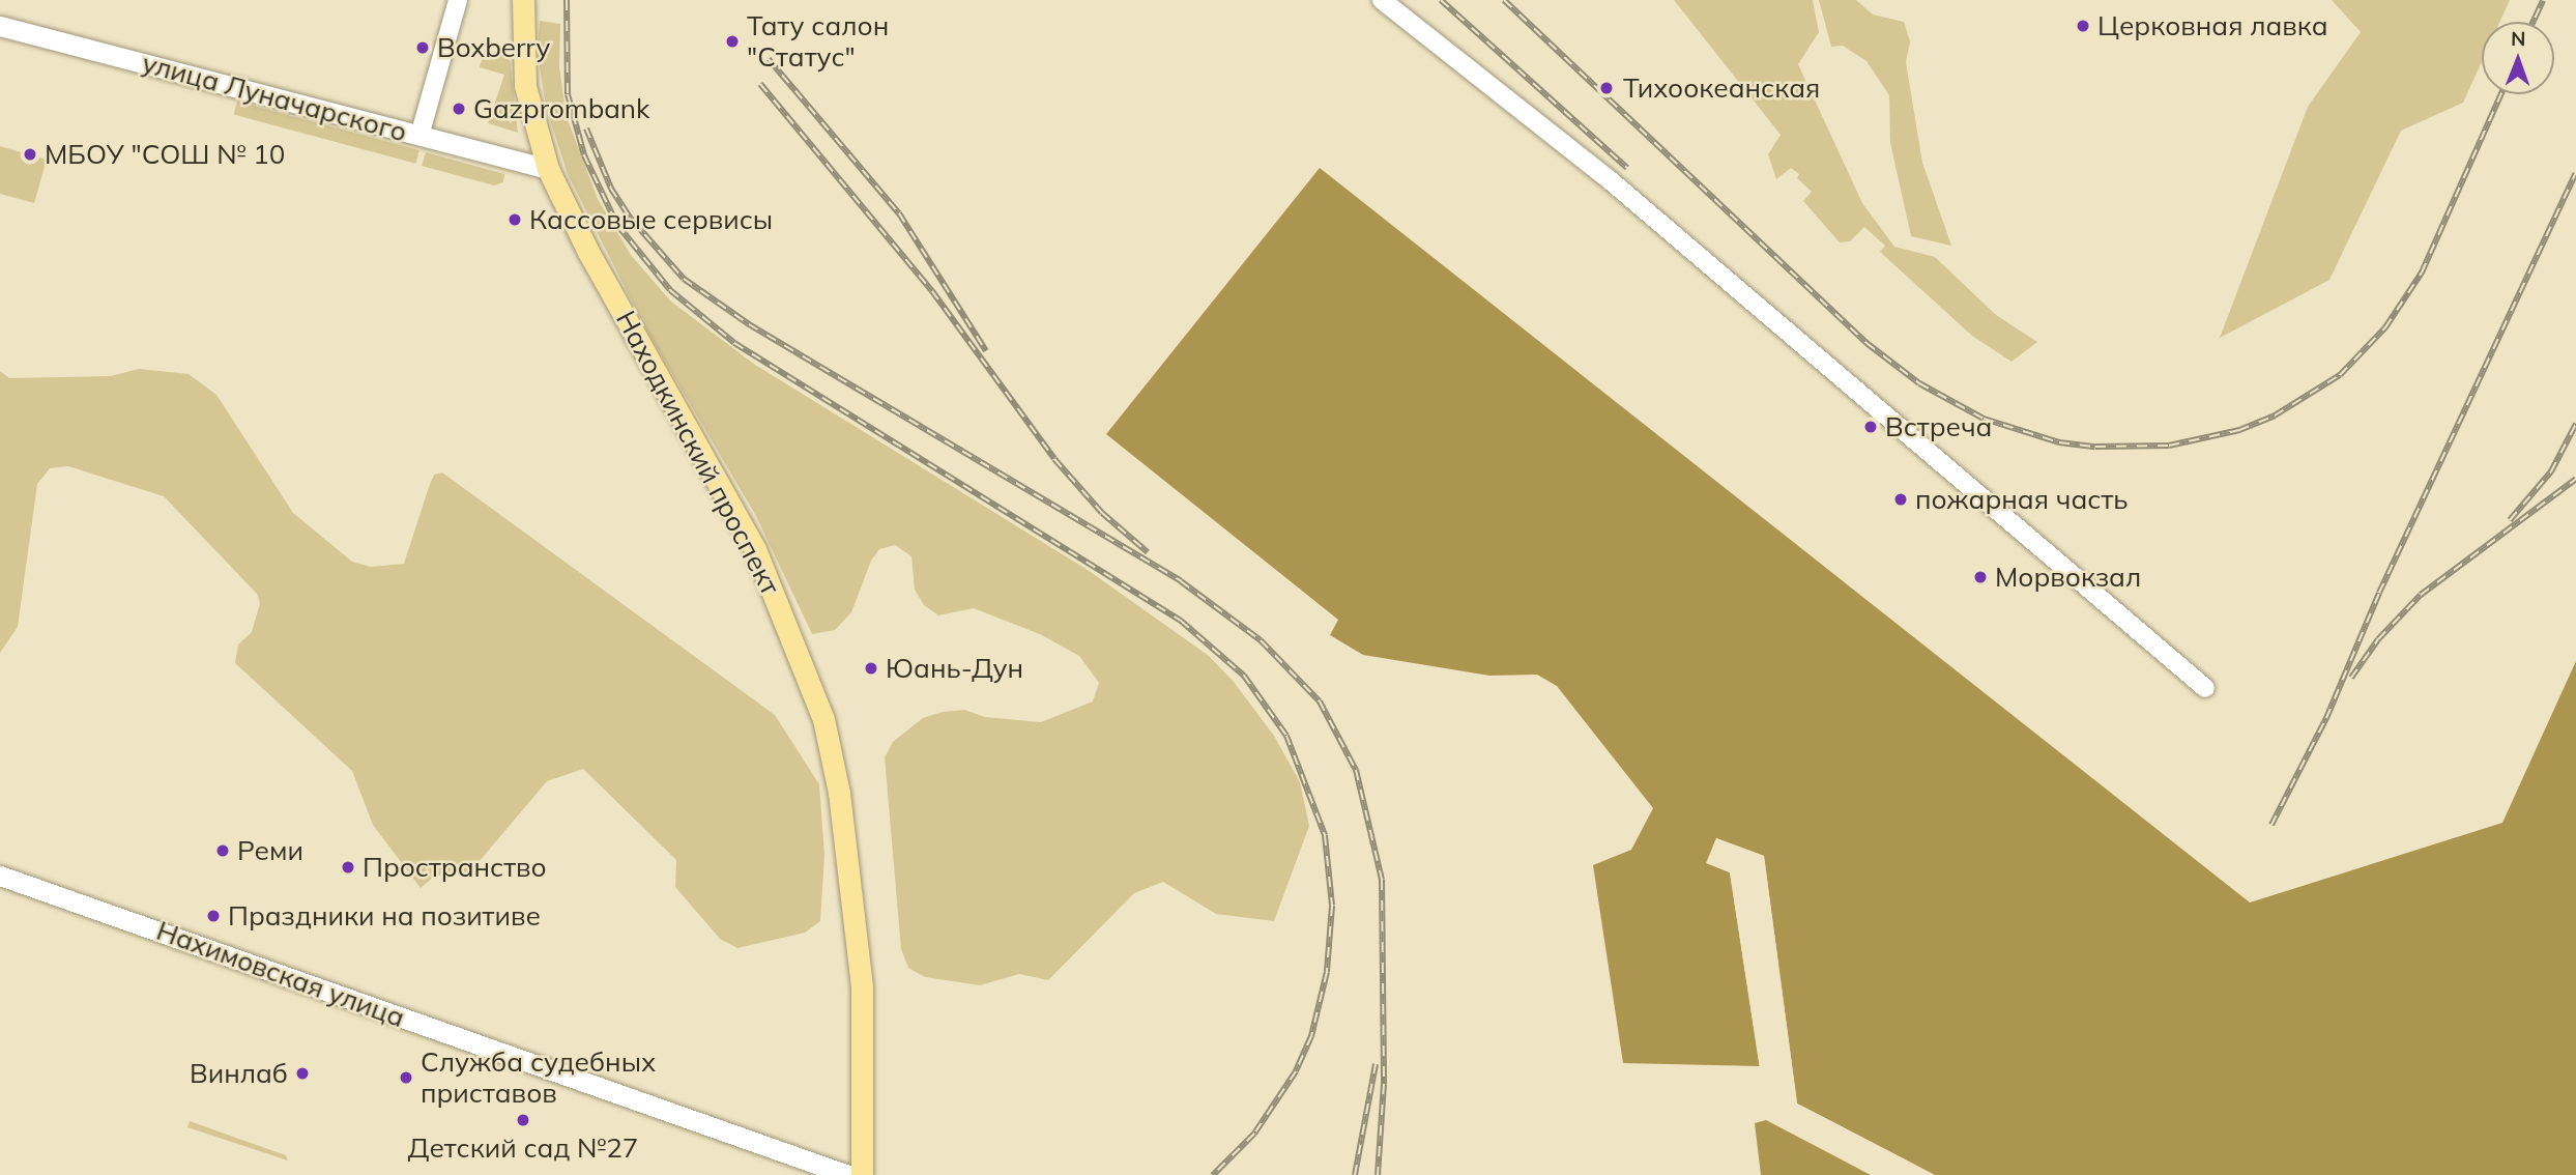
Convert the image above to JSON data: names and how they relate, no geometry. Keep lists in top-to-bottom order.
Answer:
{
  "streets": {
    "main road": ["улица Луначарского", "Находкинский проспект", "Нахимовская улица"]
  },
  "crossings": [
    ["улица Луначарского", "Находкинский проспект"]
  ],
  "places": [
    "Церковная лавка",
    "Тату салон \"Статус\"",
    "Boxberry",
    "Тихоокеанская",
    "Gazprombank",
    "МБОУ \"СОШ № 10",
    "Кассовые сервисы",
    "Встреча",
    "пожарная часть",
    "Морвокзал",
    "Юань-Дун",
    "Реми",
    "Пространство",
    "Праздники на позитиве",
    "Винлаб",
    "Служба судебных приставов",
    "Детский сад №27"
  ],
  "north": "top"
}
